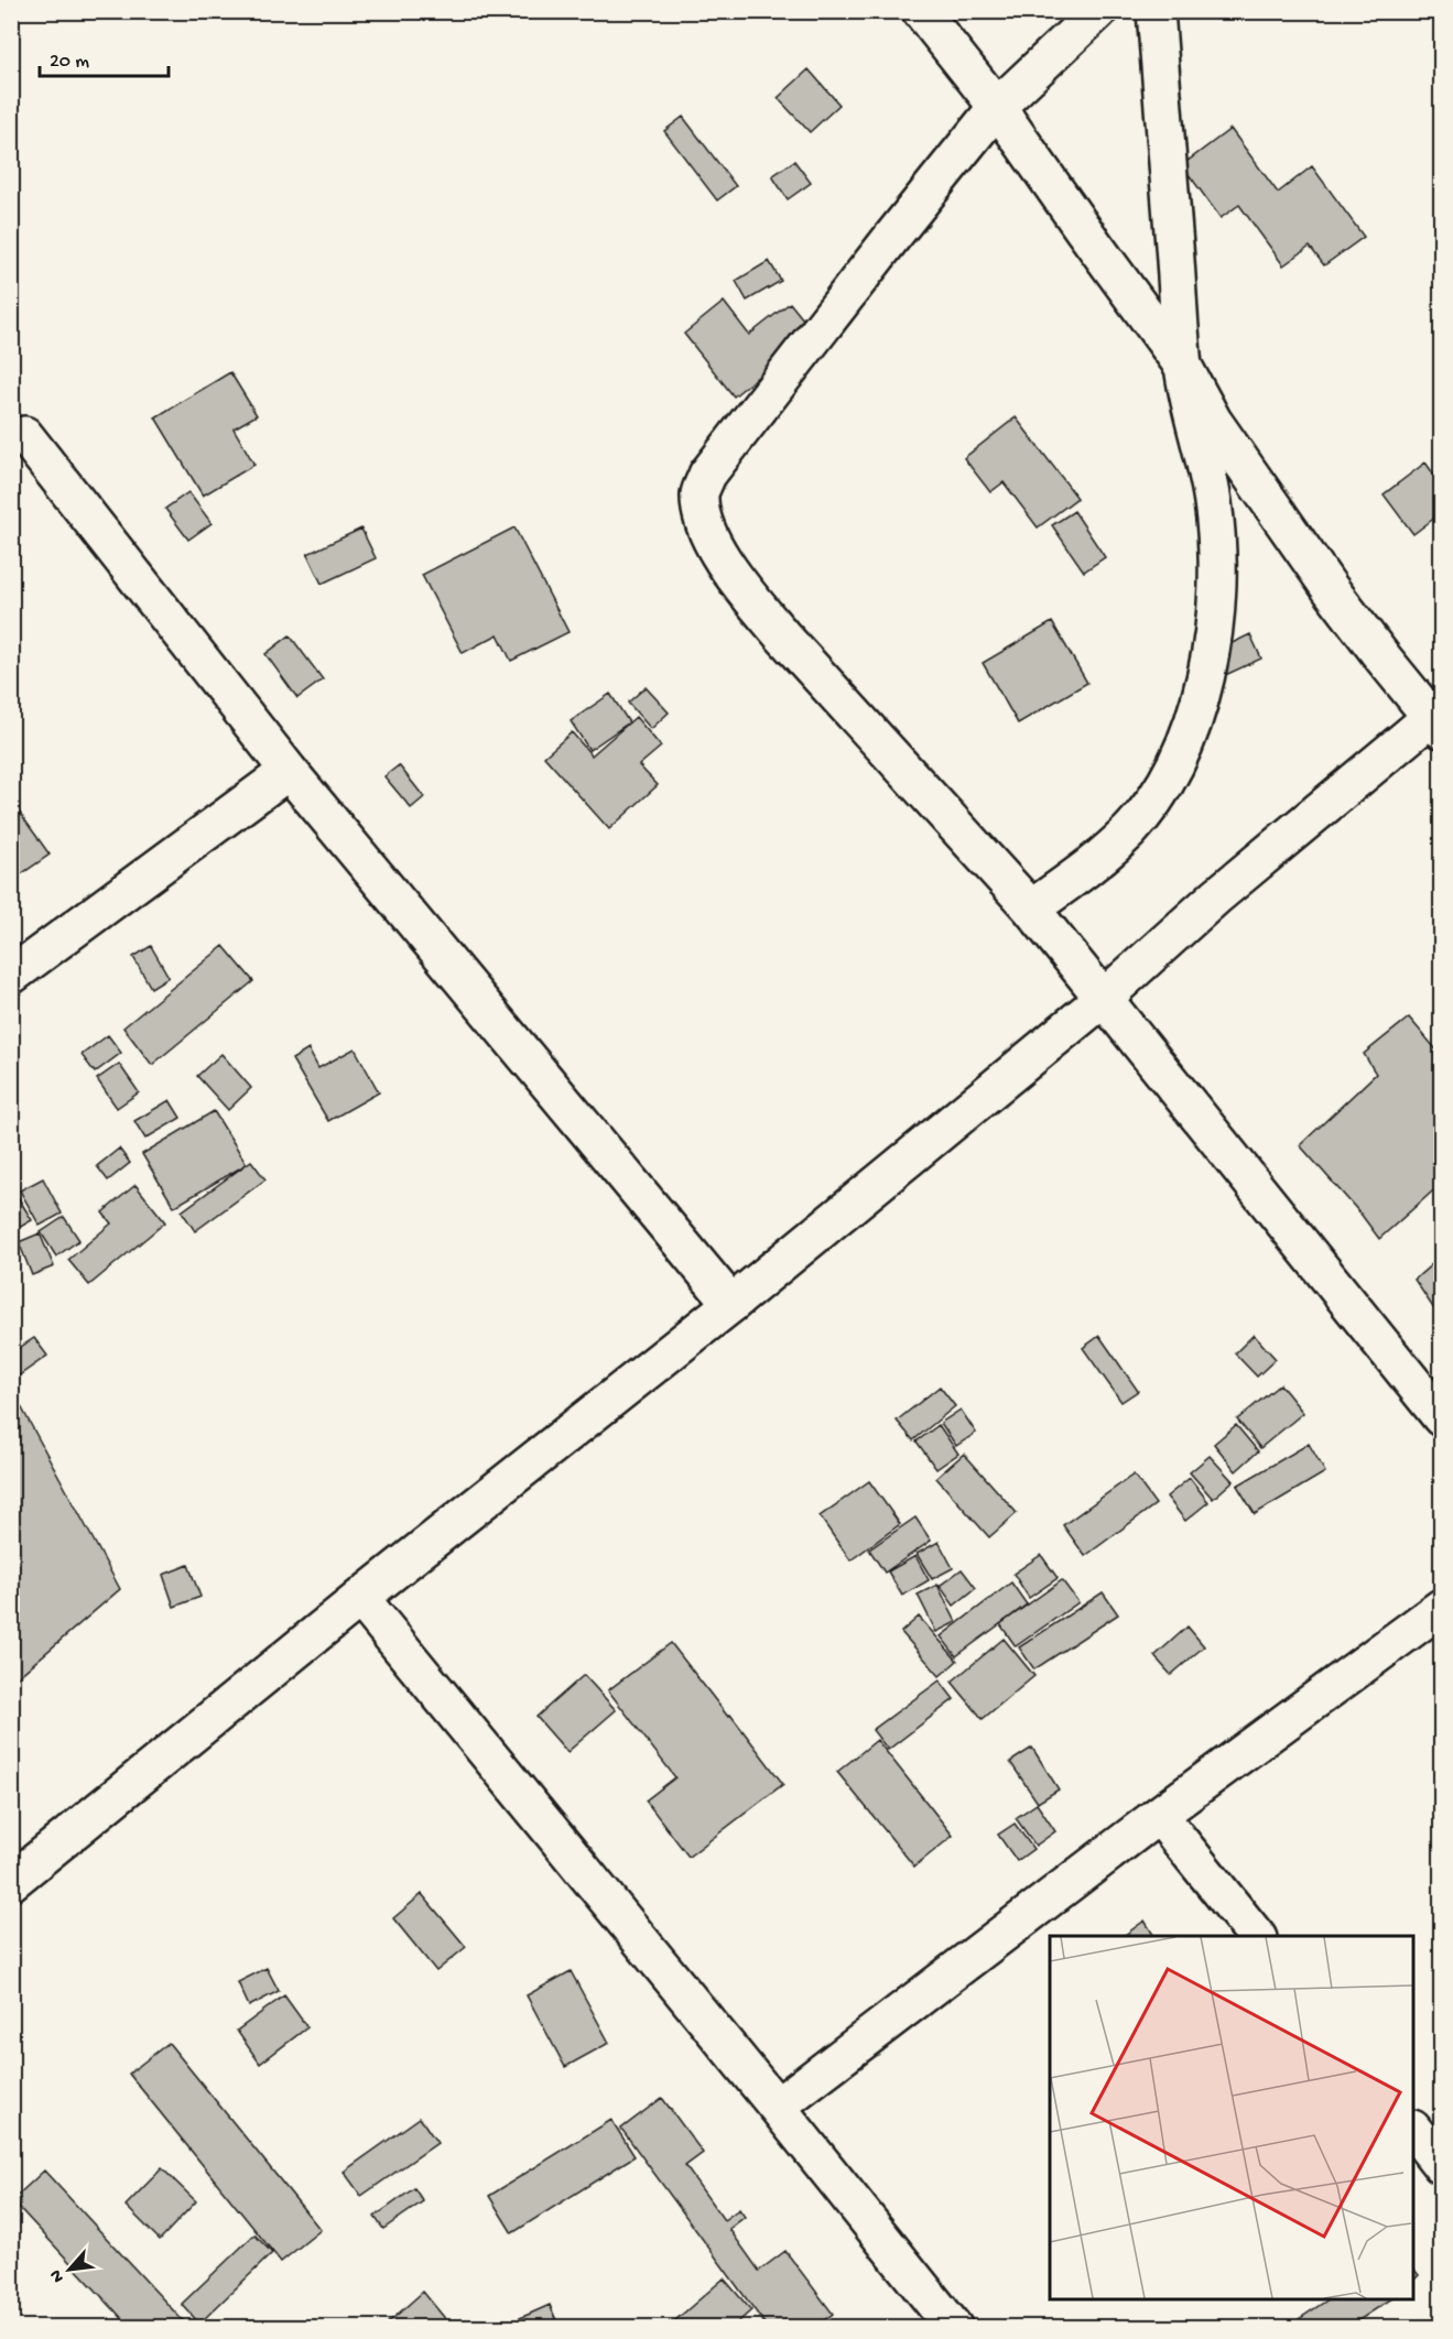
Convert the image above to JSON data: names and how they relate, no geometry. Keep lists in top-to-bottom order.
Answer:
{
  "scale_bar": "20 m",
  "north": "bottom left"
}
